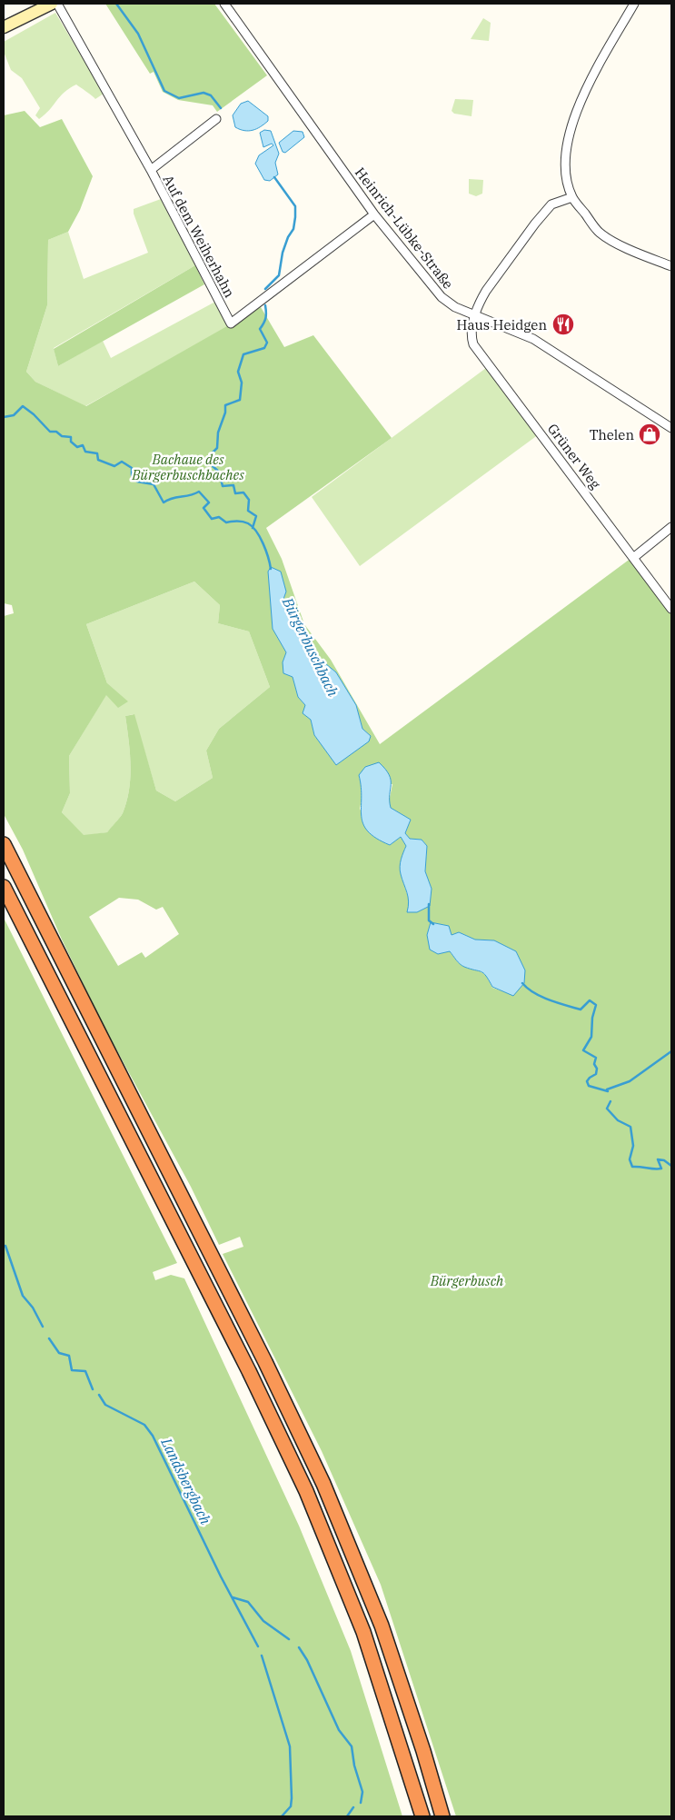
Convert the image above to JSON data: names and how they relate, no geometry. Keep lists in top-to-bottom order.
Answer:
{
  "streets": {
    "street": ["Heinrich-Lübke-Straße", "Auf dem Weiherhahn", "Grüner Weg"]
  },
  "crossings": [
    ["Heinrich-Lübke-Straße", "Auf dem Weiherhahn"],
    ["Heinrich-Lübke-Straße", "Grüner Weg"]
  ],
  "water": ["Bürgerbuschbach", "Landsbergbach"],
  "parks": ["Bachaue des Bürgerbuschbaches", "Bürgerbusch"],
  "places": {
    "restaurant": ["Haus Heidgen"],
    "shop": ["Thelen"]
  }
}
